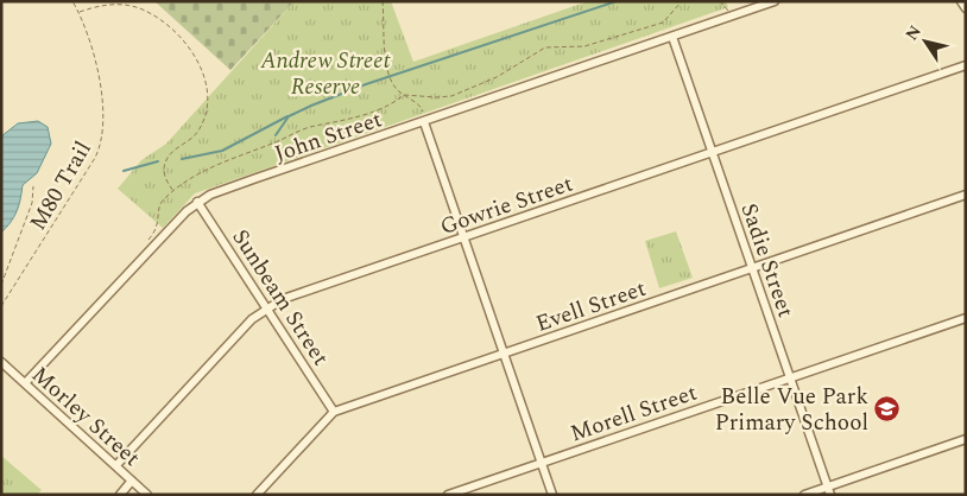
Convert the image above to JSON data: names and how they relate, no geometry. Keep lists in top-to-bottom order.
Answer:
{
  "streets": {
    "street": [
      "John Street",
      "Gowrie Street",
      "Sadie Street",
      "Sunbeam Street",
      "Evell Street",
      "Morell Street",
      "Morley Street"
    ],
    "path": ["M80 Trail"]
  },
  "crossings": [
    ["John Street", "Sadie Street"],
    ["John Street", "Sunbeam Street"],
    ["John Street", "Morley Street"],
    ["Gowrie Street", "Sadie Street"],
    ["Gowrie Street", "Sunbeam Street"],
    ["Gowrie Street", "Morley Street"],
    ["Sadie Street", "Evell Street"],
    ["Sadie Street", "Morell Street"],
    ["Sunbeam Street", "Evell Street"]
  ],
  "parks": ["Andrew Street Reserve"],
  "places": {
    "school or university": ["Belle Vue Park Primary School"]
  },
  "north": "top left"
}
